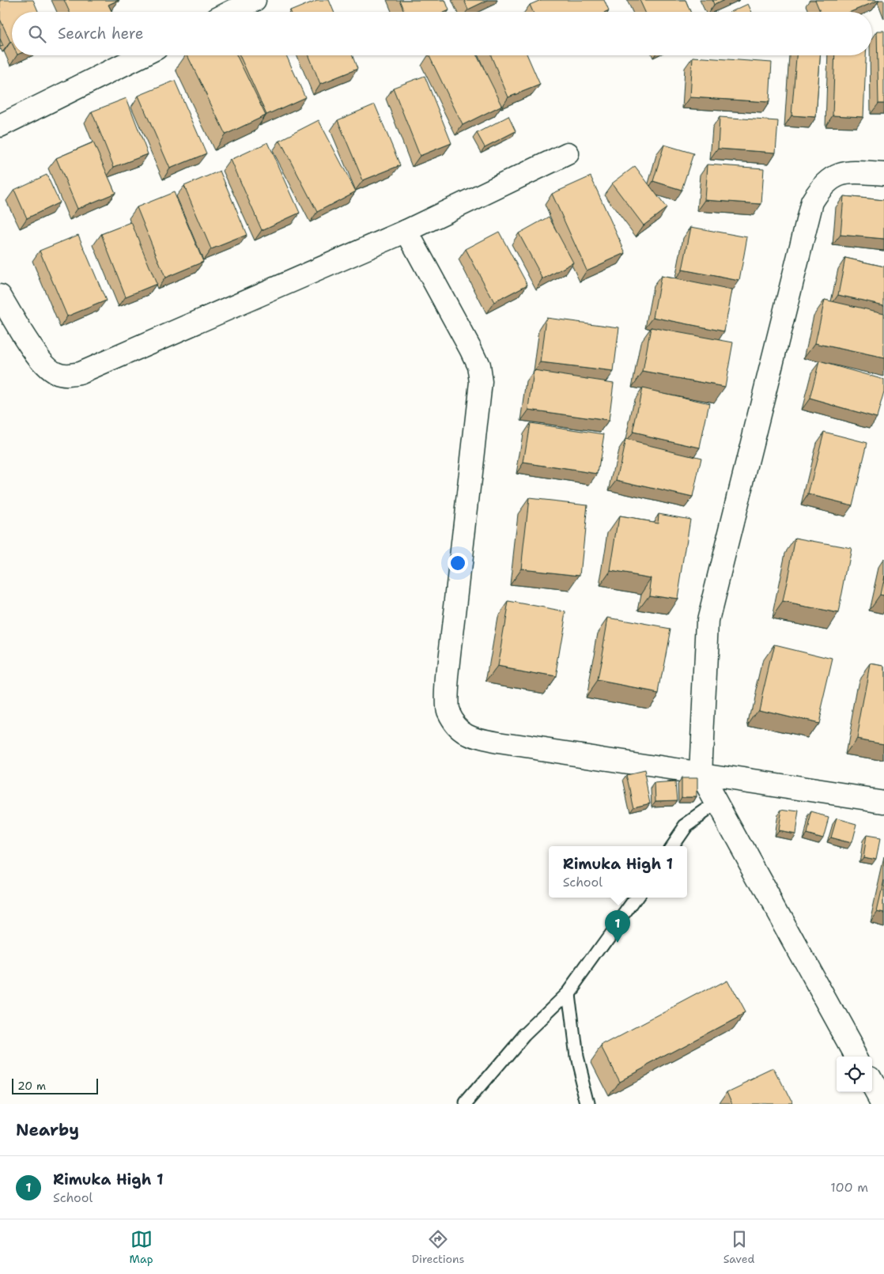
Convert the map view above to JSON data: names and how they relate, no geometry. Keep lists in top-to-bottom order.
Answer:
{
  "scale_bar": "20 m",
  "page": {
    "search": "Search here",
    "popup": ["Rimuka High 1", "School"],
    "pins": "1",
    "scale": "20 m",
    "heading": "Nearby",
    "list": [
      {
        "mark": "1",
        "name": "Rimuka High 1",
        "note": "School",
        "value": "100 m"
      }
    ],
    "nav": ["Map", "Directions", "Saved"]
  }
}
